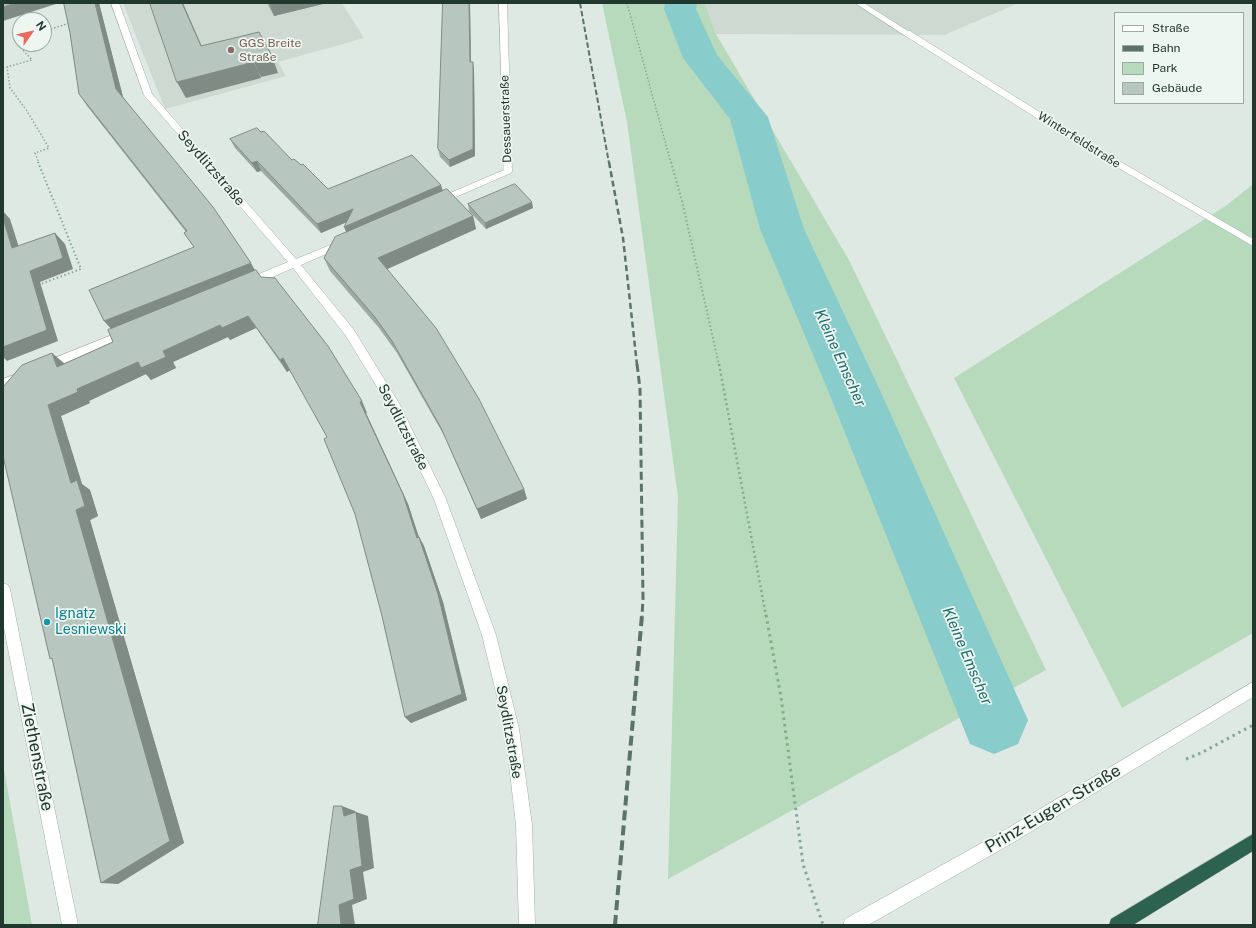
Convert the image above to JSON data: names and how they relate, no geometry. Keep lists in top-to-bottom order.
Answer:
{
  "streets": {
    "street": [
      "Dessauerstraße",
      "Winterfeldstraße",
      "Seydlitzstraße",
      "Ziethenstraße",
      "Prinz-Eugen-Straße"
    ]
  },
  "water": ["Kleine Emscher"],
  "places": ["GGS Breite Straße", "Ignatz Lesniewski"],
  "legend": [
    "Straße",
    "Bahn",
    "Park",
    "Gebäude"
  ],
  "north": "top right"
}
